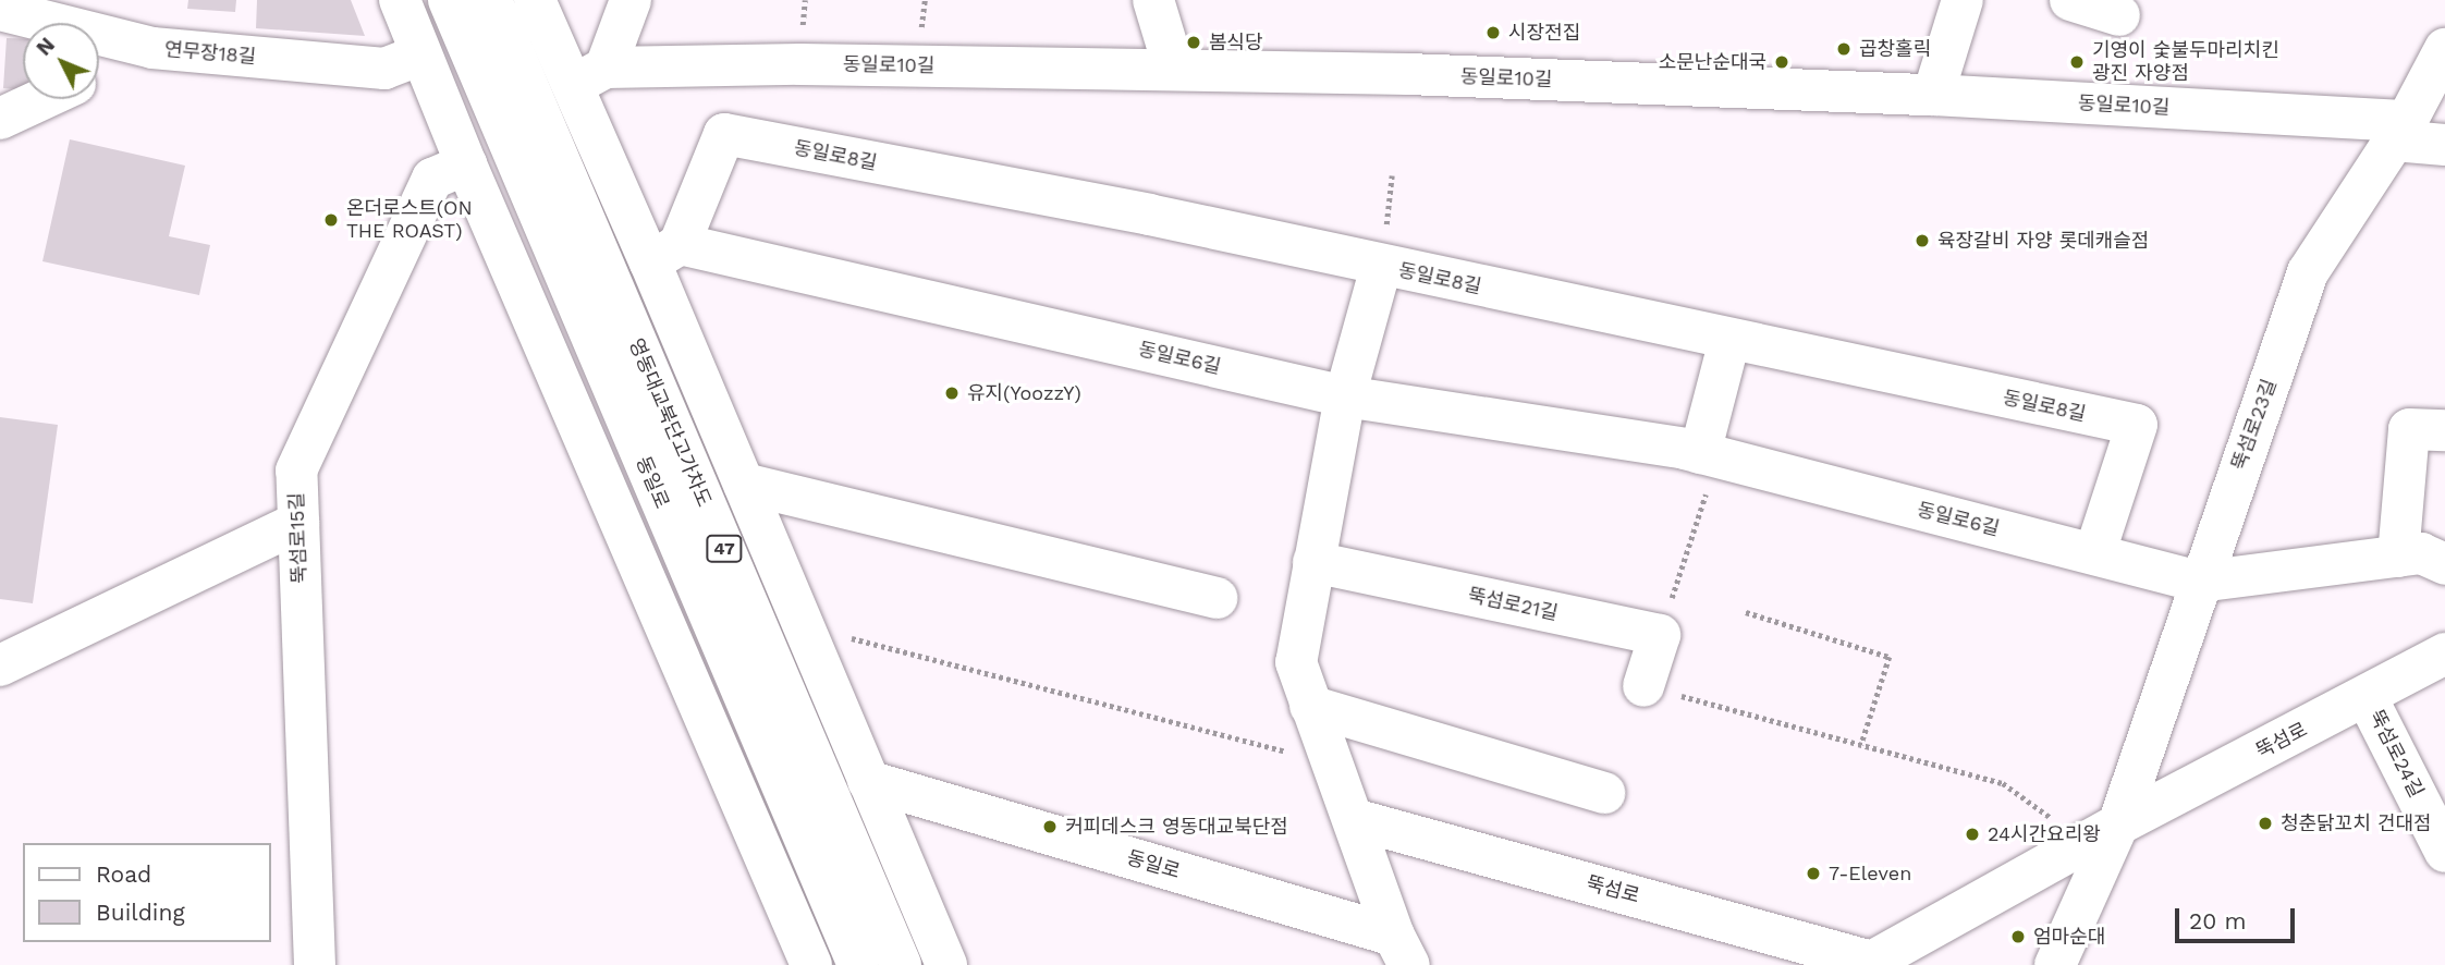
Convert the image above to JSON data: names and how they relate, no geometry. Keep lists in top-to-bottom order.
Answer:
{
  "streets": {
    "street": [
      "연무장18길",
      "동일로10길",
      "동일로8길",
      "동일로6길",
      "영동대교북단고가차도",
      "뚝섬로23길",
      "동일로",
      "뚝섬로15길",
      "47",
      "뚝섬로21길",
      "뚝섬로",
      "뚝섬로24길"
    ]
  },
  "crossings": [
    ["동일로10길", "뚝섬로23길"],
    ["동일로8길", "동일로6길"],
    ["동일로6길", "뚝섬로23길"],
    ["영동대교북단고가차도", "동일로"],
    ["뚝섬로23길", "뚝섬로"],
    ["뚝섬로", "뚝섬로24길"]
  ],
  "places": [
    "시장전집",
    "봄식당",
    "곱창홀릭",
    "소문난순대국",
    "기영이 숯불두마리치킨 광진 자양점",
    "온더로스트(ON THE ROAST)",
    "육장갈비 자양 롯데캐슬점",
    "유지(YoozzY)",
    "청춘닭꼬치 건대점",
    "커피데스크 영동대교북단점",
    "24시간요리왕",
    "7-Eleven",
    "엄마순대"
  ],
  "legend": ["Road", "Building"],
  "scale_bar": "20 m",
  "north": "top left"
}
